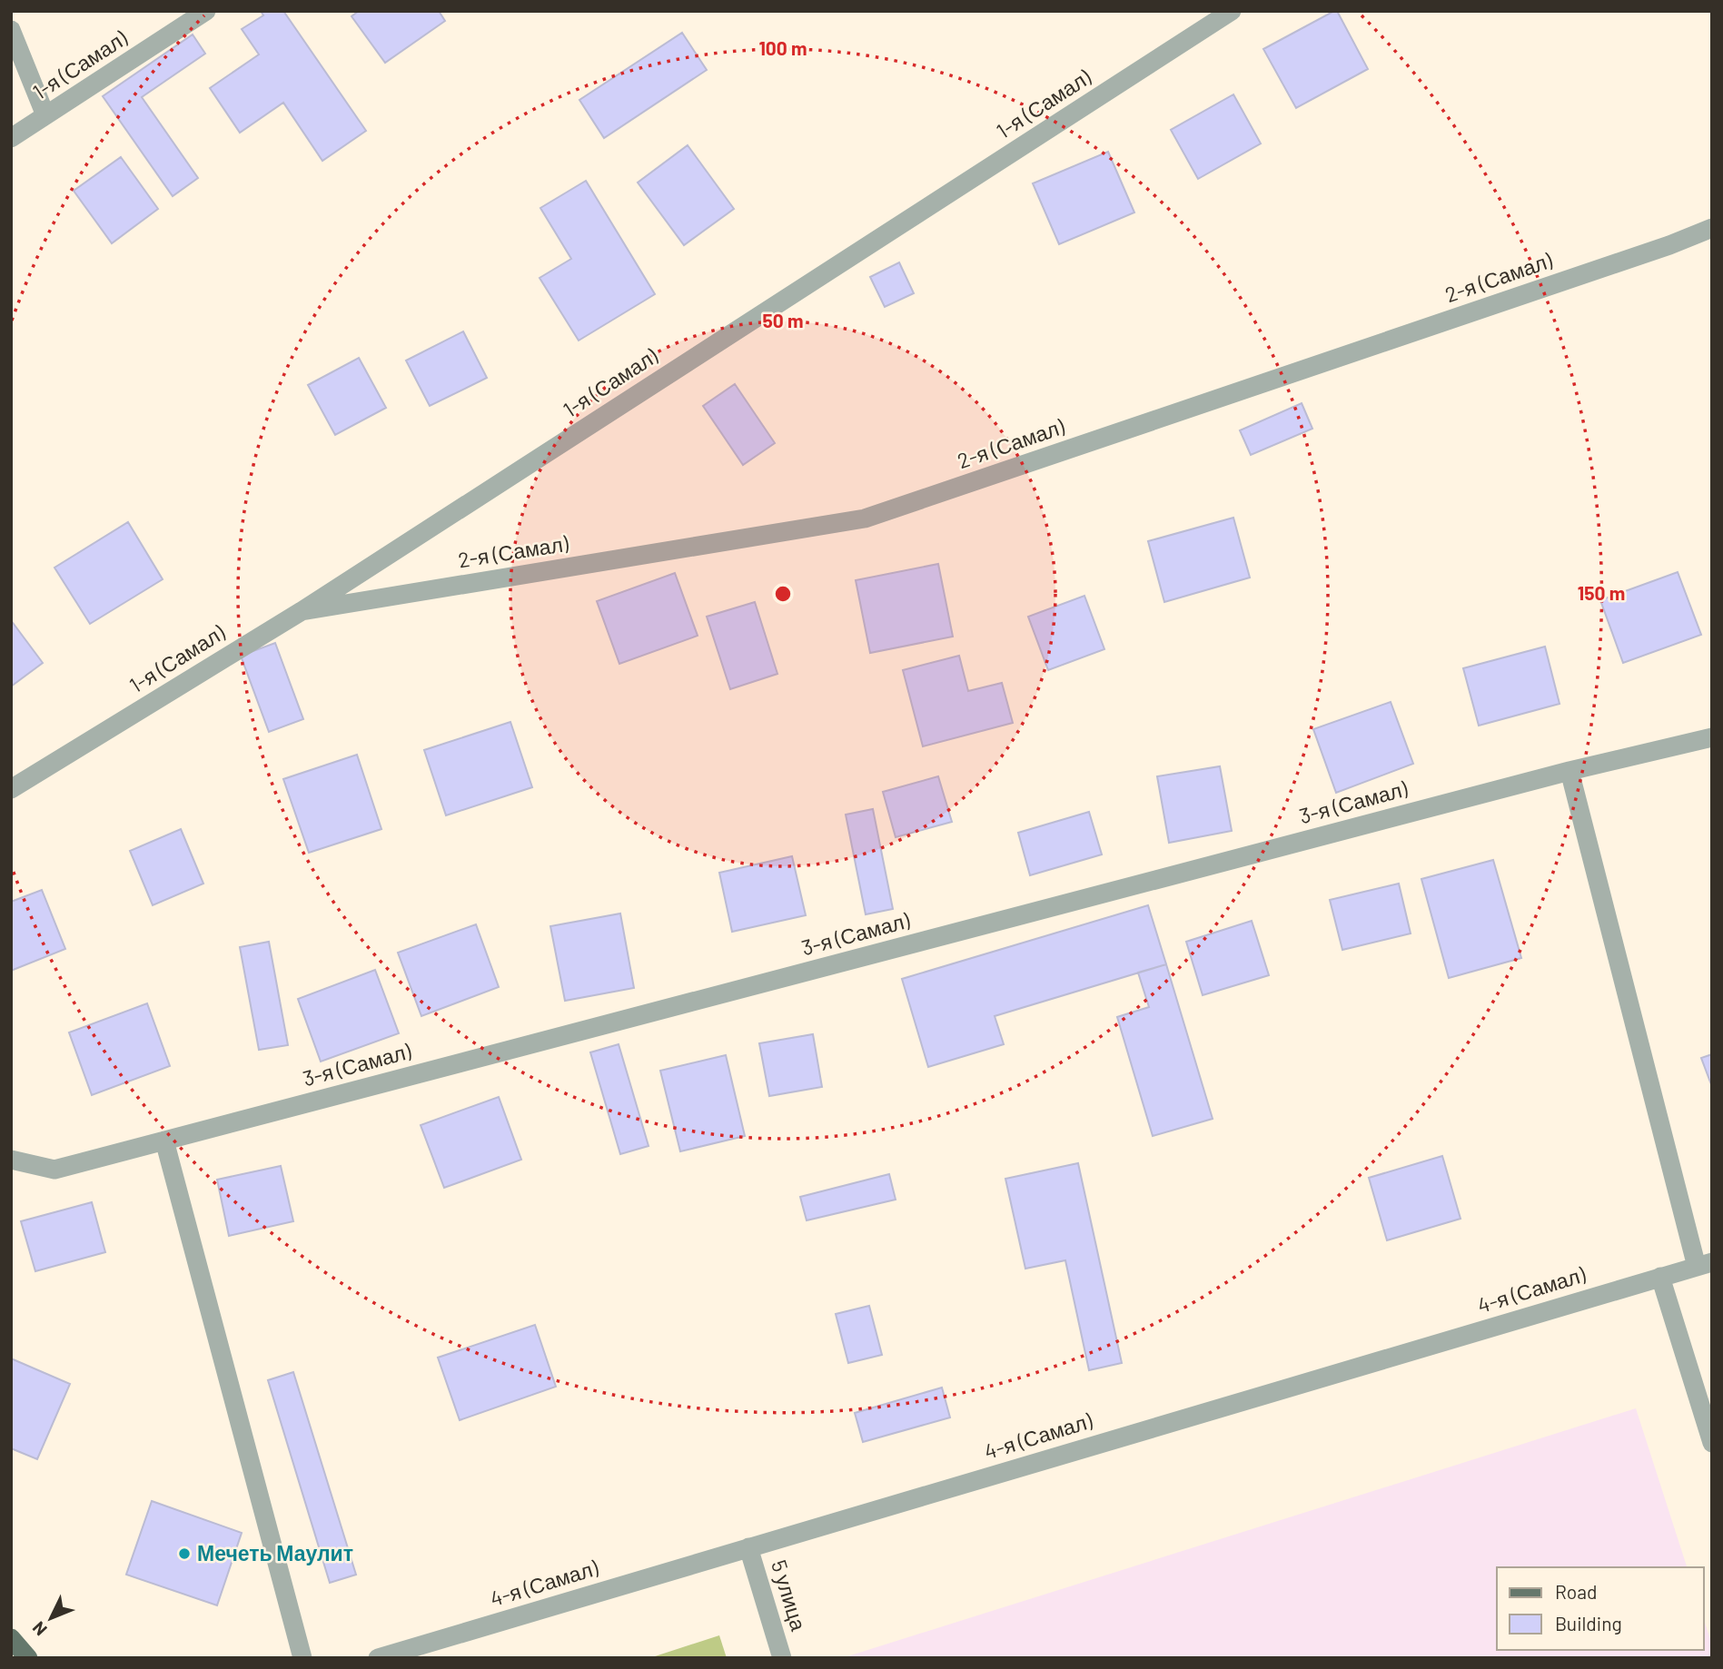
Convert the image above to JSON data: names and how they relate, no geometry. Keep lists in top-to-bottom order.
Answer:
{
  "streets": {
    "street": [
      "1-я (Самал)",
      "2-я (Самал)",
      "3-я (Самал)",
      "4-я (Самал)",
      "5 улица"
    ]
  },
  "crossings": [
    ["1-я (Самал)", "2-я (Самал)"],
    ["4-я (Самал)", "5 улица"]
  ],
  "places": ["Мечеть Маулит"],
  "legend": ["Road", "Building"],
  "north": "bottom left",
  "rings": ["100 m", "50 m", "150 m"]
}
